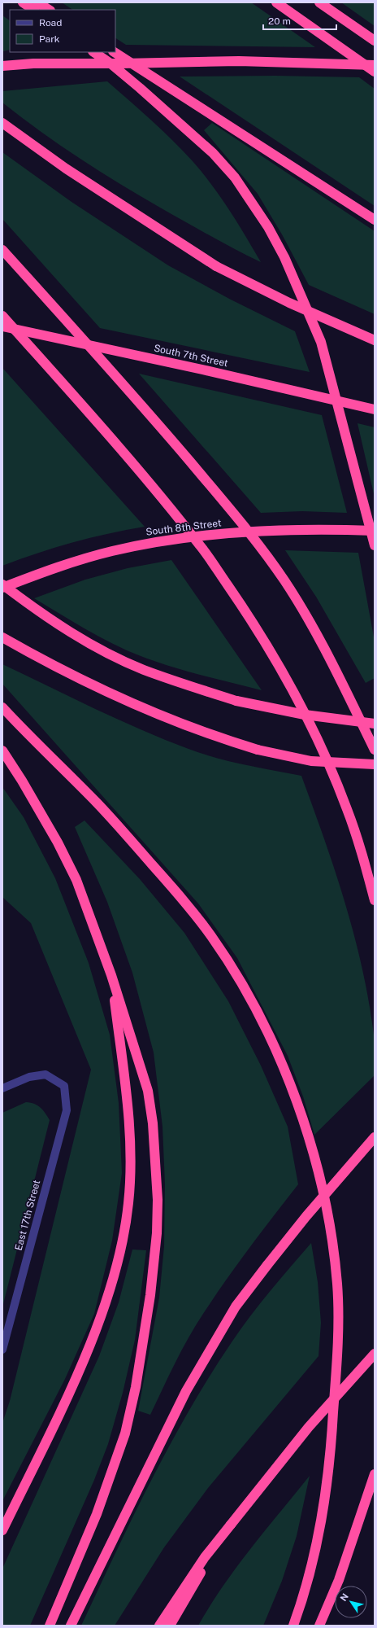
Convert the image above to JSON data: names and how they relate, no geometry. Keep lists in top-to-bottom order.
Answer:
{
  "streets": {
    "highway": ["South 7th Street", "South 8th Street"],
    "street": ["East 17th Street"]
  },
  "legend": ["Road", "Park"],
  "scale_bar": "20 m",
  "north": "top left"
}
